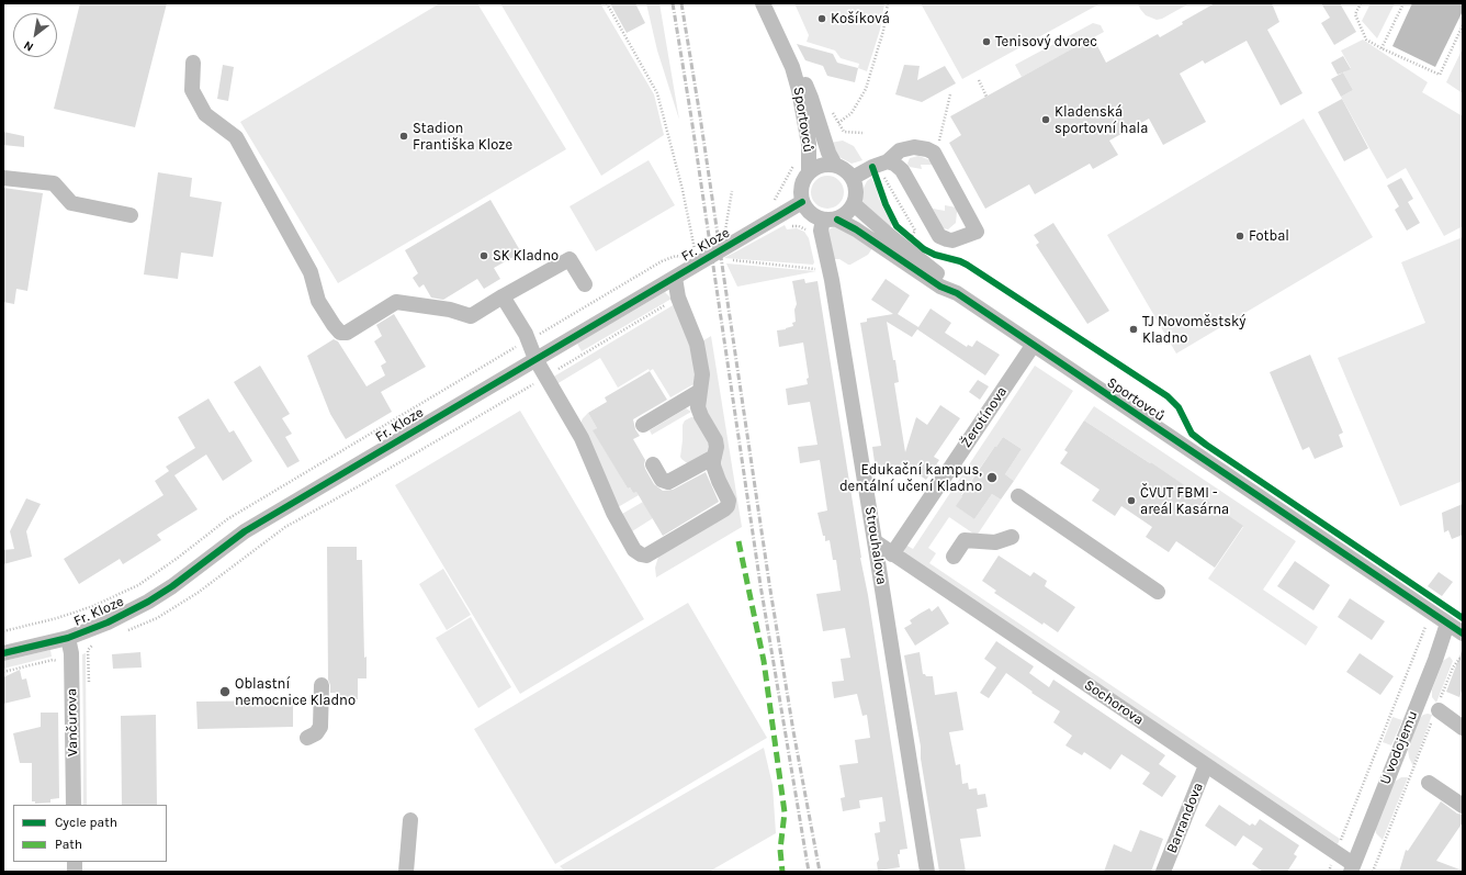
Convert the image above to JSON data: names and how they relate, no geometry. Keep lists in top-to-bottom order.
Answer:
{
  "streets": {
    "street": [
      "Sportovců",
      "Fr. Kloze",
      "Žerotínova",
      "Strouhalova",
      "Sochorova",
      "Vančurova",
      "U vodojemu",
      "Barrandova"
    ]
  },
  "crossings": [
    ["Sportovců", "Fr. Kloze"],
    ["Sportovců", "Žerotínova"],
    ["Sportovců", "Strouhalova"],
    ["Sportovců", "U vodojemu"],
    ["Fr. Kloze", "Strouhalova"],
    ["Fr. Kloze", "Vančurova"],
    ["Žerotínova", "Sochorova"],
    ["Strouhalova", "Sochorova"],
    ["Sochorova", "U vodojemu"],
    ["Sochorova", "Barrandova"]
  ],
  "places": [
    "Košíková",
    "Tenisový dvorec",
    "Kladenská sportovní hala",
    "Stadion Františka Kloze",
    "Fotbal",
    "SK Kladno",
    "TJ Novoměstský Kladno",
    "Edukační kampus, dentální učení Kladno",
    "ČVUT FBMI - areál Kasárna",
    "Oblastní nemocnice Kladno"
  ],
  "legend": ["Cycle path", "Path"],
  "north": "bottom left"
}
